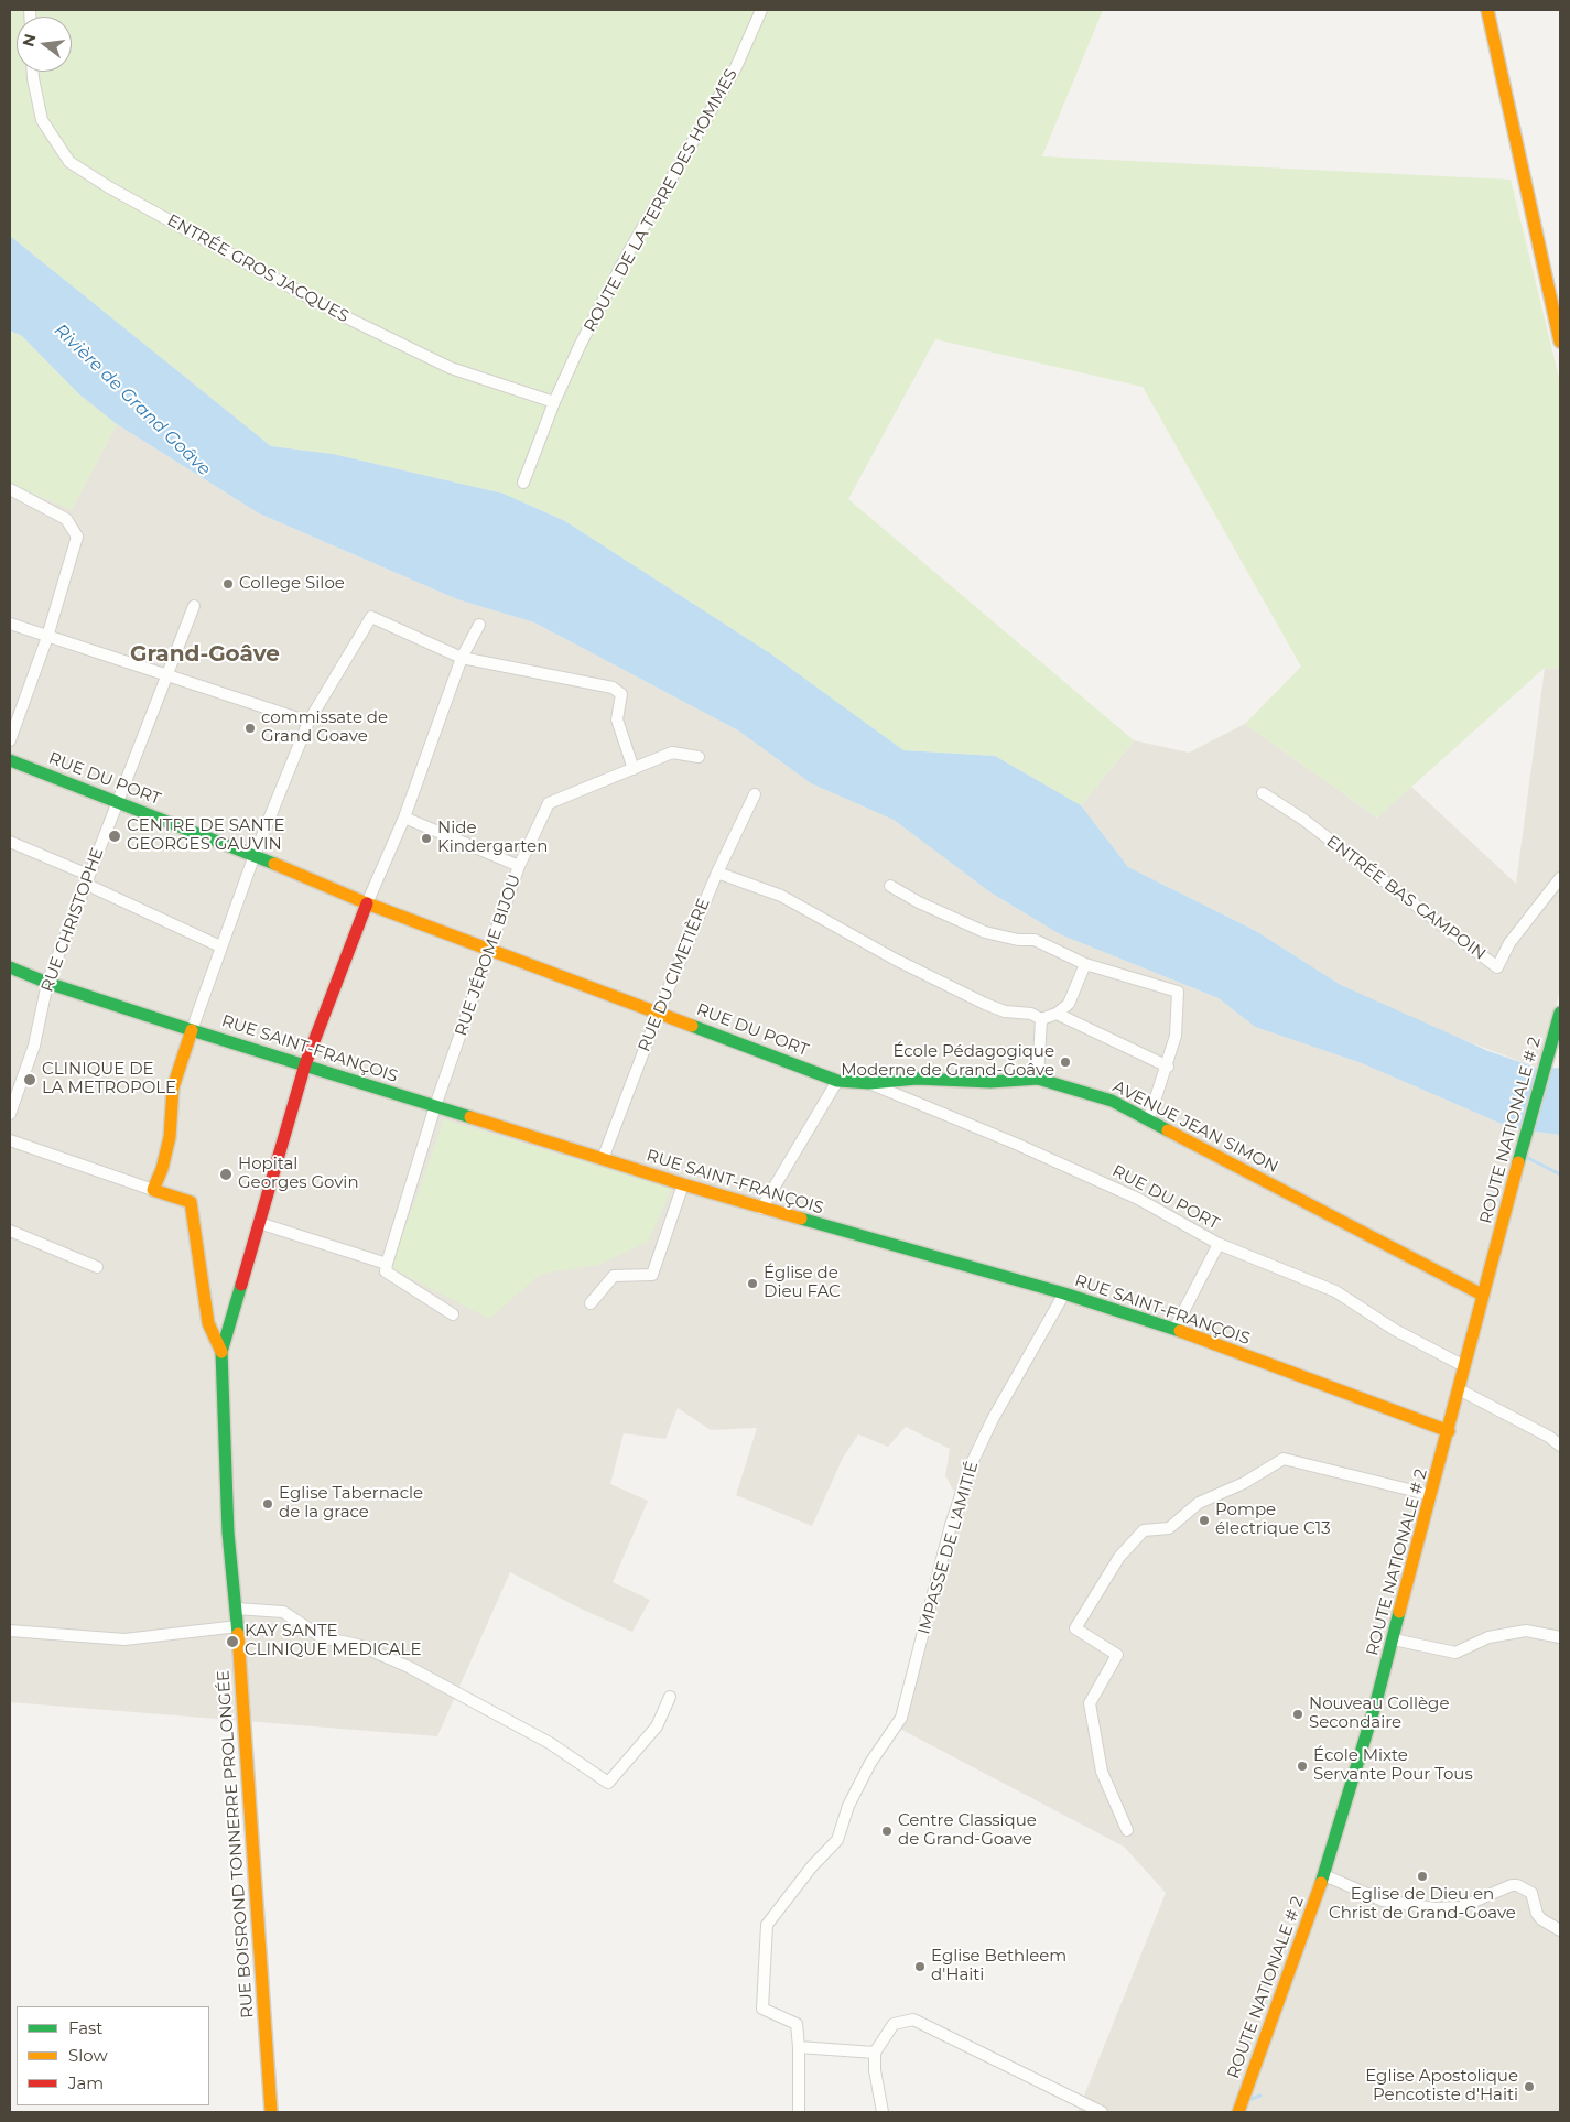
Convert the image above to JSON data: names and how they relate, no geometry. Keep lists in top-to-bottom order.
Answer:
{
  "streets": {
    "street": [
      "ROUTE DE LA TERRE DES HOMMES",
      "ENTRÉE GROS JACQUES",
      "RUE DU PORT",
      "ENTRÉE BAS CAMPOIN",
      "RUE CHRISTOPHE",
      "RUE JÉROME BIJOU",
      "RUE DU CIMETIÈRE",
      "RUE SAINT-FRANÇOIS",
      "AVENUE JEAN SIMON",
      "ROUTE NATIONALE # 2",
      "IMPASSE DE L'AMITIÉ",
      "RUE BOISROND TONNERRE PROLONGÉE"
    ]
  },
  "crossings": [
    ["ROUTE DE LA TERRE DES HOMMES", "ENTRÉE GROS JACQUES"],
    ["RUE DU PORT", "RUE CHRISTOPHE"],
    ["RUE DU PORT", "RUE JÉROME BIJOU"],
    ["RUE DU PORT", "RUE DU CIMETIÈRE"],
    ["RUE DU PORT", "AVENUE JEAN SIMON"],
    ["RUE DU PORT", "ROUTE NATIONALE # 2"],
    ["RUE DU PORT", "RUE BOISROND TONNERRE PROLONGÉE"],
    ["RUE CHRISTOPHE", "RUE SAINT-FRANÇOIS"],
    ["RUE JÉROME BIJOU", "RUE SAINT-FRANÇOIS"],
    ["RUE DU CIMETIÈRE", "RUE SAINT-FRANÇOIS"],
    ["RUE SAINT-FRANÇOIS", "ROUTE NATIONALE # 2"],
    ["RUE SAINT-FRANÇOIS", "IMPASSE DE L'AMITIÉ"],
    ["RUE SAINT-FRANÇOIS", "RUE BOISROND TONNERRE PROLONGÉE"],
    ["AVENUE JEAN SIMON", "ROUTE NATIONALE # 2"]
  ],
  "districts": ["Grand-Goâve"],
  "water": ["Rivière de Grand Goâve"],
  "places": [
    "College Siloe",
    "commissate de Grand Goave",
    "CENTRE DE SANTE GEORGES GAUVIN",
    "Nide Kindergarten",
    "École Pédagogique Moderne de Grand-Goâve",
    "CLINIQUE DE LA METROPOLE",
    "Hopital Georges Govin",
    "Église de Dieu FAC",
    "Eglise Tabernacle de la grace",
    "Pompe électrique C13",
    "KAY SANTE CLINIQUE MEDICALE",
    "Nouveau Collège Secondaire",
    "École Mixte Servante Pour Tous",
    "Centre Classique de Grand-Goave",
    "Eglise de Dieu en Christ de Grand-Goave",
    "Eglise Bethleem d'Haiti",
    "Eglise Apostolique Pencotiste d'Haiti"
  ],
  "legend": ["Fast", "Slow", "Jam"],
  "north": "left"
}
